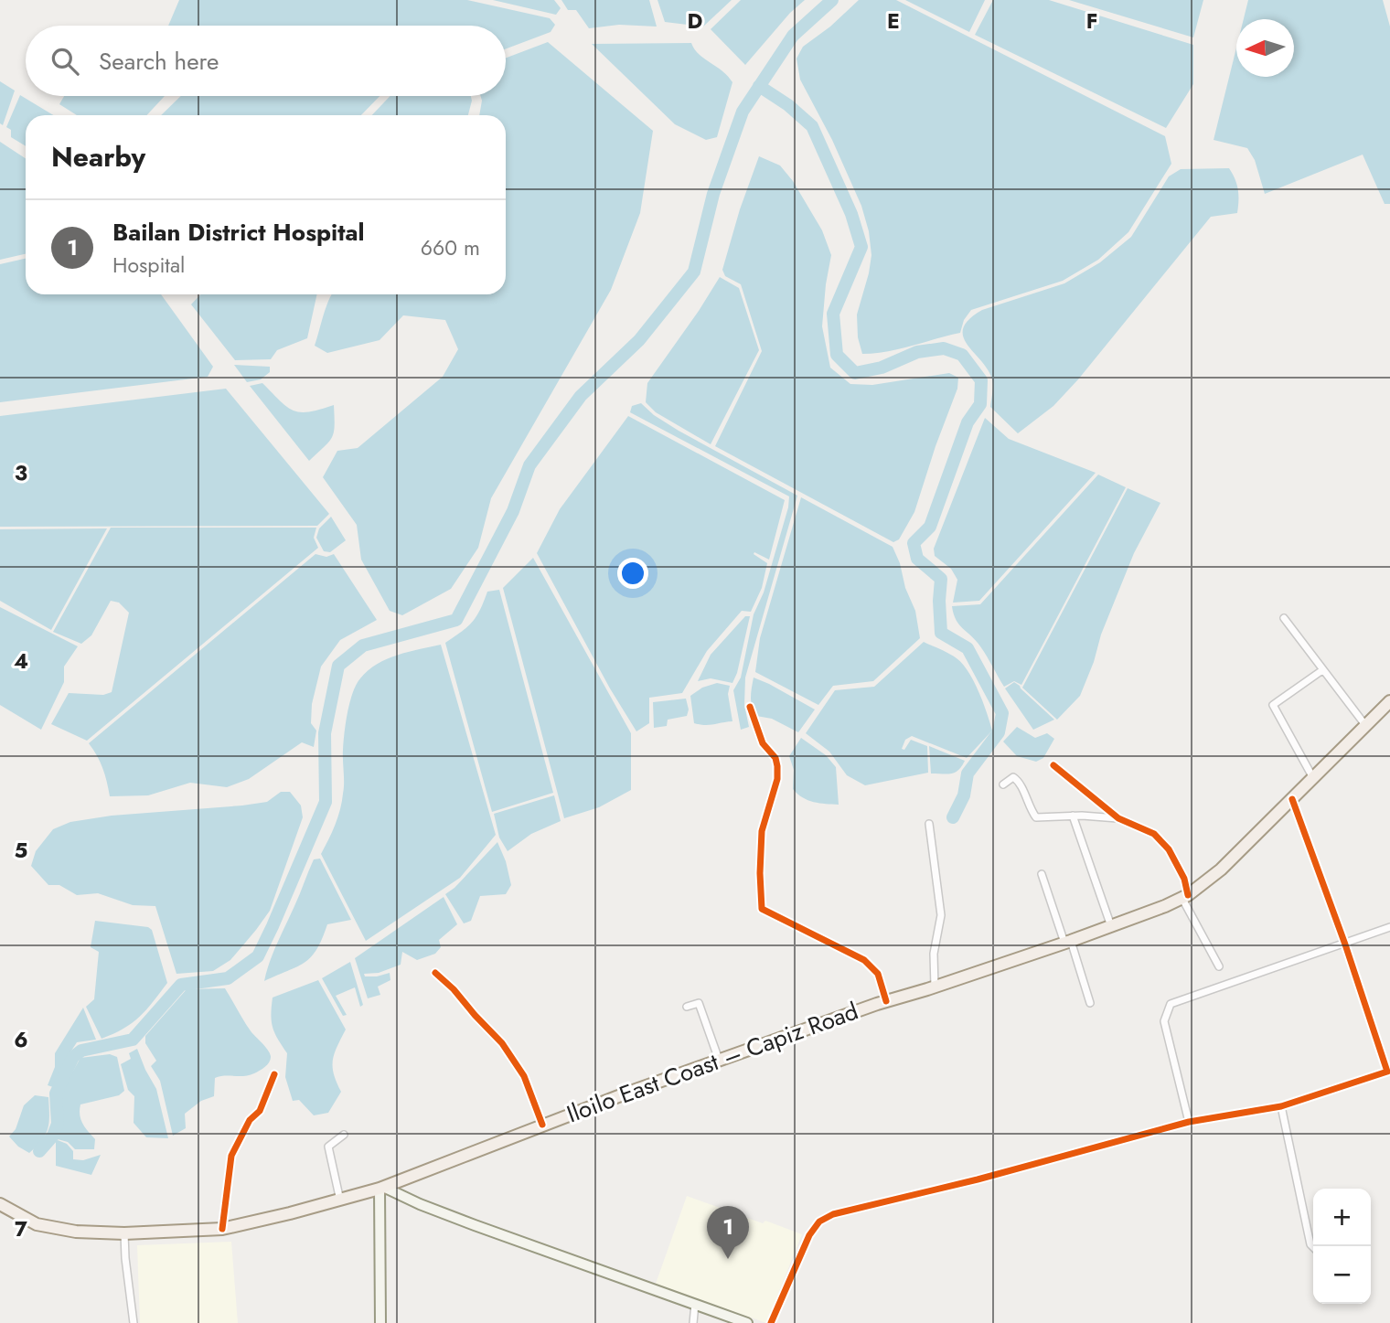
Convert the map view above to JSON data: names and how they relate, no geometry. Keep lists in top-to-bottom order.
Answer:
{
  "streets": {
    "main road": ["Iloilo East Coast – Capiz Road"]
  },
  "north": "left",
  "page": {
    "search": "Search here",
    "heading": "Nearby",
    "list": [
      {
        "mark": "1",
        "name": "Bailan District Hospital",
        "note": "Hospital",
        "value": "660 m"
      }
    ],
    "map_buttons": ["+", "−"],
    "pins": "1"
  },
  "grid": {
    "columns": ["D", "E", "F"],
    "rows": [
      "3",
      "4",
      "5",
      "6",
      "7"
    ]
  }
}
